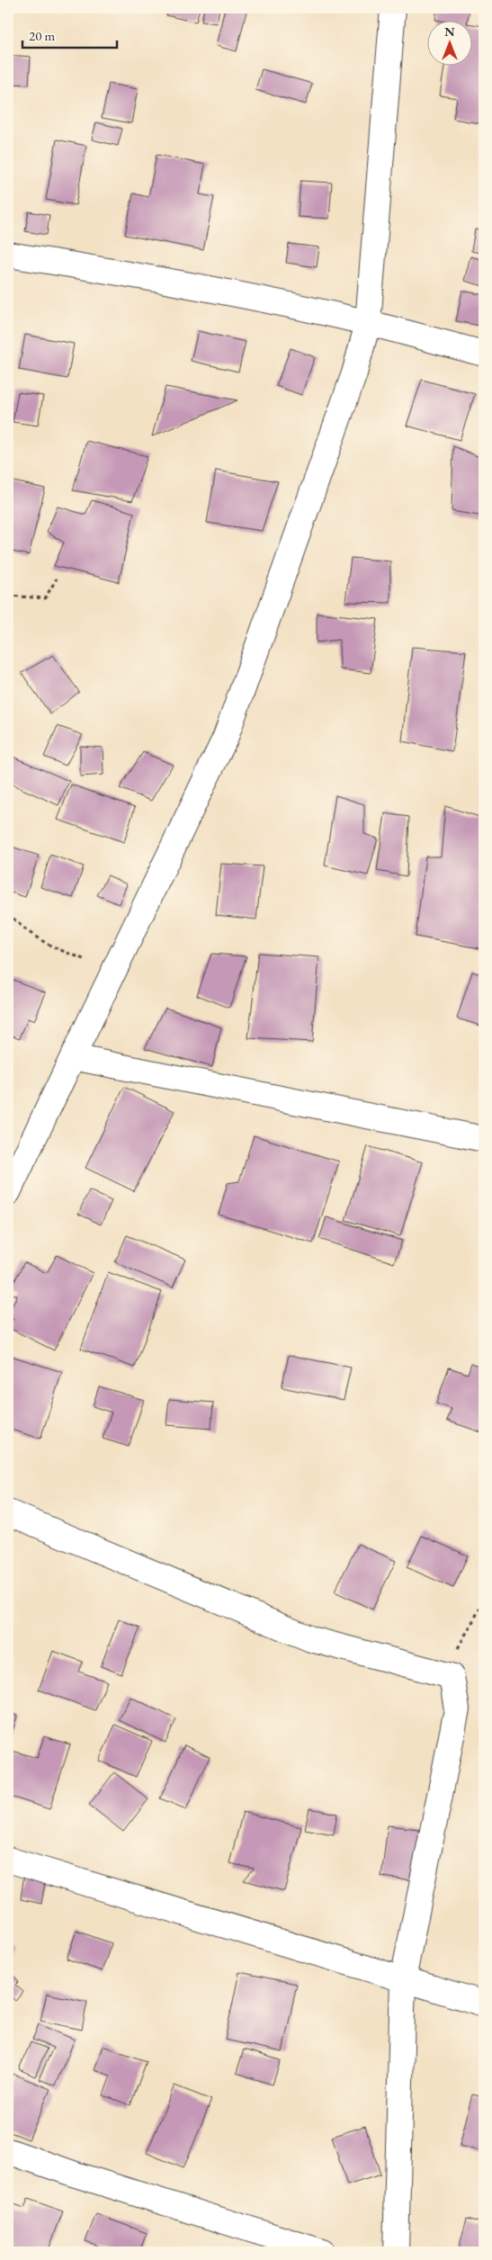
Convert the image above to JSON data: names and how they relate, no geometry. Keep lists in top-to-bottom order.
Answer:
{
  "scale_bar": "20 m",
  "north": "top"
}
